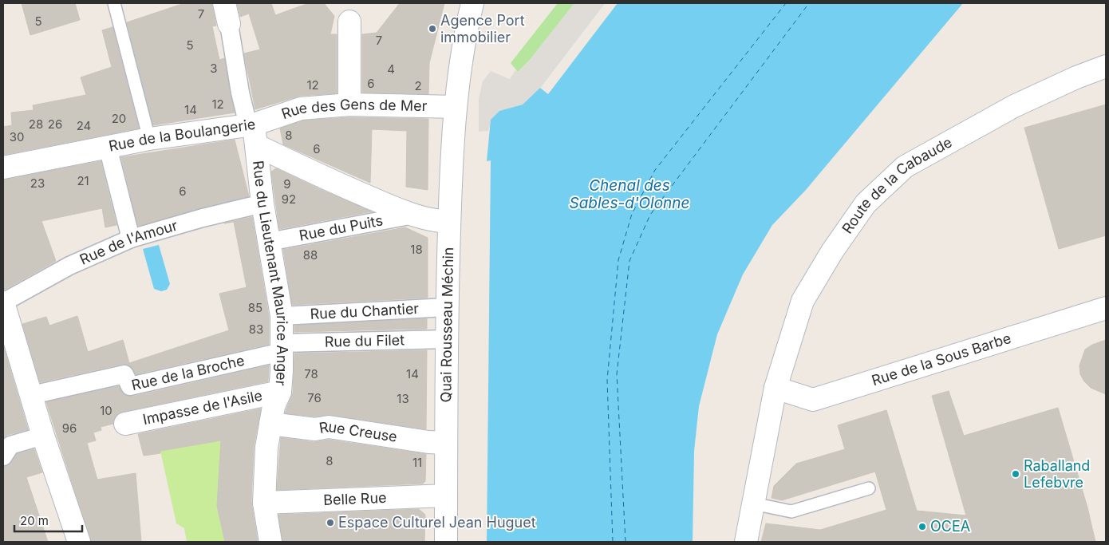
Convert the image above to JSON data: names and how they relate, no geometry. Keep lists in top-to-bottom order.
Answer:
{
  "streets": {
    "street": [
      "Rue des Gens de Mer",
      "Rue de la Boulangerie",
      "Route de la Cabaude",
      "Rue du Puits",
      "Rue de l'Amour",
      "Rue du Lieutenant Maurice Anger",
      "Rue du Chantier",
      "Quai Rousseau Méchin",
      "Rue du Filet",
      "Rue de la Sous Barbe",
      "Rue de la Broche",
      "Impasse de l'Asile",
      "Rue Creuse",
      "Belle Rue"
    ]
  },
  "crossings": [
    ["Rue des Gens de Mer", "Rue de la Boulangerie"],
    ["Rue des Gens de Mer", "Rue du Lieutenant Maurice Anger"],
    ["Rue des Gens de Mer", "Quai Rousseau Méchin"],
    ["Rue de la Boulangerie", "Rue du Puits"],
    ["Rue de la Boulangerie", "Rue du Lieutenant Maurice Anger"],
    ["Rue de la Boulangerie", "Quai Rousseau Méchin"],
    ["Route de la Cabaude", "Rue de la Sous Barbe"],
    ["Rue du Puits", "Rue du Lieutenant Maurice Anger"],
    ["Rue de l'Amour", "Rue du Lieutenant Maurice Anger"],
    ["Rue du Lieutenant Maurice Anger", "Rue du Chantier"],
    ["Rue du Lieutenant Maurice Anger", "Rue du Filet"],
    ["Rue du Lieutenant Maurice Anger", "Rue de la Broche"],
    ["Rue du Lieutenant Maurice Anger", "Impasse de l'Asile"],
    ["Rue du Lieutenant Maurice Anger", "Rue Creuse"],
    ["Rue du Lieutenant Maurice Anger", "Belle Rue"],
    ["Rue du Chantier", "Quai Rousseau Méchin"],
    ["Quai Rousseau Méchin", "Rue du Filet"],
    ["Quai Rousseau Méchin", "Rue Creuse"],
    ["Quai Rousseau Méchin", "Belle Rue"],
    ["Rue du Filet", "Rue de la Broche"]
  ],
  "water": ["Chenal des Sables-d'Olonne"],
  "places": [
    "Agence Port immobilier",
    "Raballand Lefebvre",
    "Espace Culturel Jean Huguet",
    "OCEA"
  ],
  "house_numbers": [
    "7",
    "5",
    "7",
    "5",
    "3",
    "4",
    "6",
    "12",
    "2",
    "12",
    "14",
    "20",
    "28",
    "26",
    "24",
    "8",
    "30",
    "6",
    "21",
    "23",
    "9",
    "6",
    "92",
    "18",
    "88",
    "85",
    "83",
    "78",
    "14",
    "76",
    "13",
    "10",
    "96",
    "8",
    "11"
  ],
  "scale_bar": "20 m"
}
